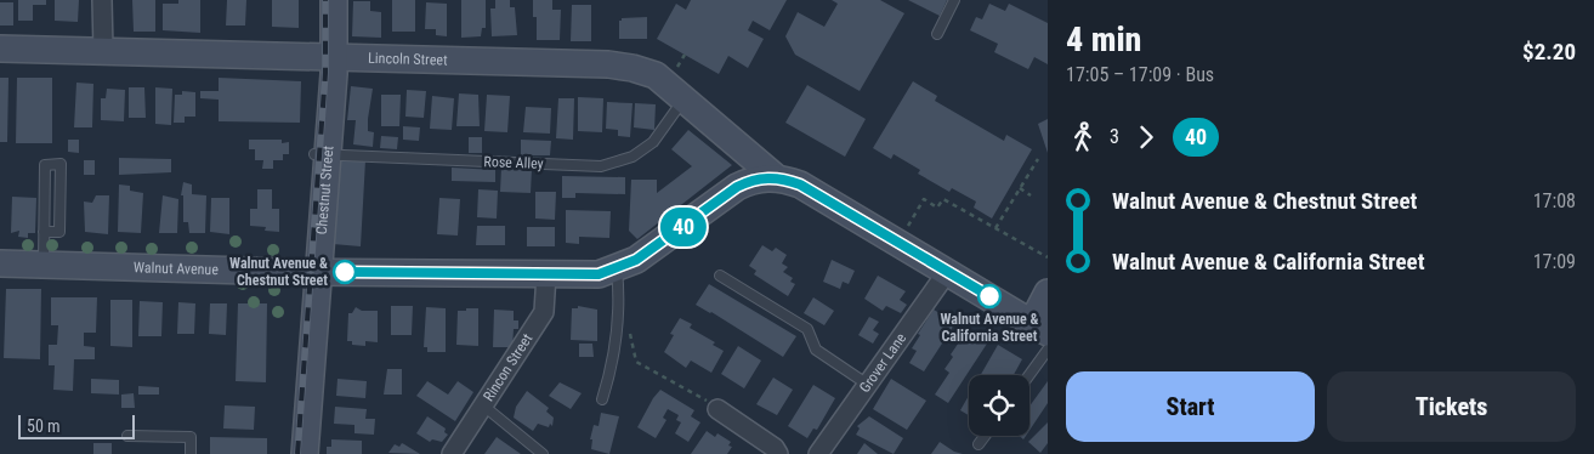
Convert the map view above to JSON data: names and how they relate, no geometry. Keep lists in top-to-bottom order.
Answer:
{
  "streets": {
    "main road": ["Lincoln Street", "Chestnut Street", "Walnut Avenue"],
    "street": ["Grover Lane", "Rincon Street"],
    "lane": ["Rose Alley"]
  },
  "crossings": [
    ["Lincoln Street", "Rose Alley"],
    ["Lincoln Street", "Chestnut Street"],
    ["Lincoln Street", "Walnut Avenue"],
    ["Rose Alley", "Chestnut Street"],
    ["Chestnut Street", "Walnut Avenue"],
    ["Walnut Avenue", "Grover Lane"],
    ["Walnut Avenue", "Rincon Street"]
  ],
  "places": ["Walnut Avenue & Chestnut Street", "Walnut Avenue & California Street"],
  "lines": ["bus line 40"],
  "scale_bar": "50 m",
  "page": {
    "on_map": "40",
    "heading": ["4 min", "17:05 – 17:09 · Bus", "$2.20"],
    "legs": ["3", "40"],
    "list": [
      {
        "name": "Walnut Avenue & Chestnut Street",
        "value": "17:08"
      },
      {
        "name": "Walnut Avenue & California Street",
        "value": "17:09"
      }
    ],
    "buttons": ["Start", "Tickets"],
    "scale": "50 m"
  }
}
